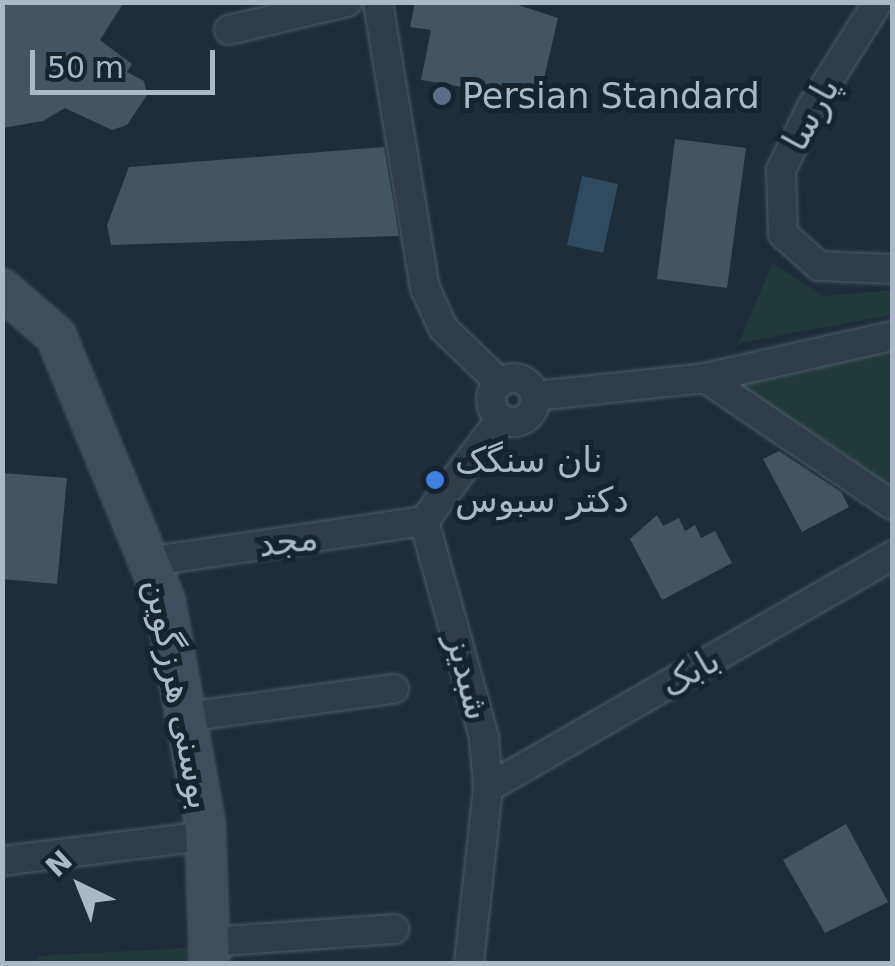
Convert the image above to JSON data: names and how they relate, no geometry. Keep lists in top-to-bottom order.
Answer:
{
  "streets": {
    "street": [
      "پارسا",
      "مجد",
      "بابک",
      "شبدیز",
      "بوسنی هرزگوین"
    ]
  },
  "crossings": [
    ["مجد", "شبدیز"],
    ["مجد", "بوسنی هرزگوین"],
    ["بابک", "شبدیز"]
  ],
  "places": ["Persian Standard", "نان سنگک دکتر سبوس"],
  "scale_bar": "50 m",
  "north": "top left"
}
